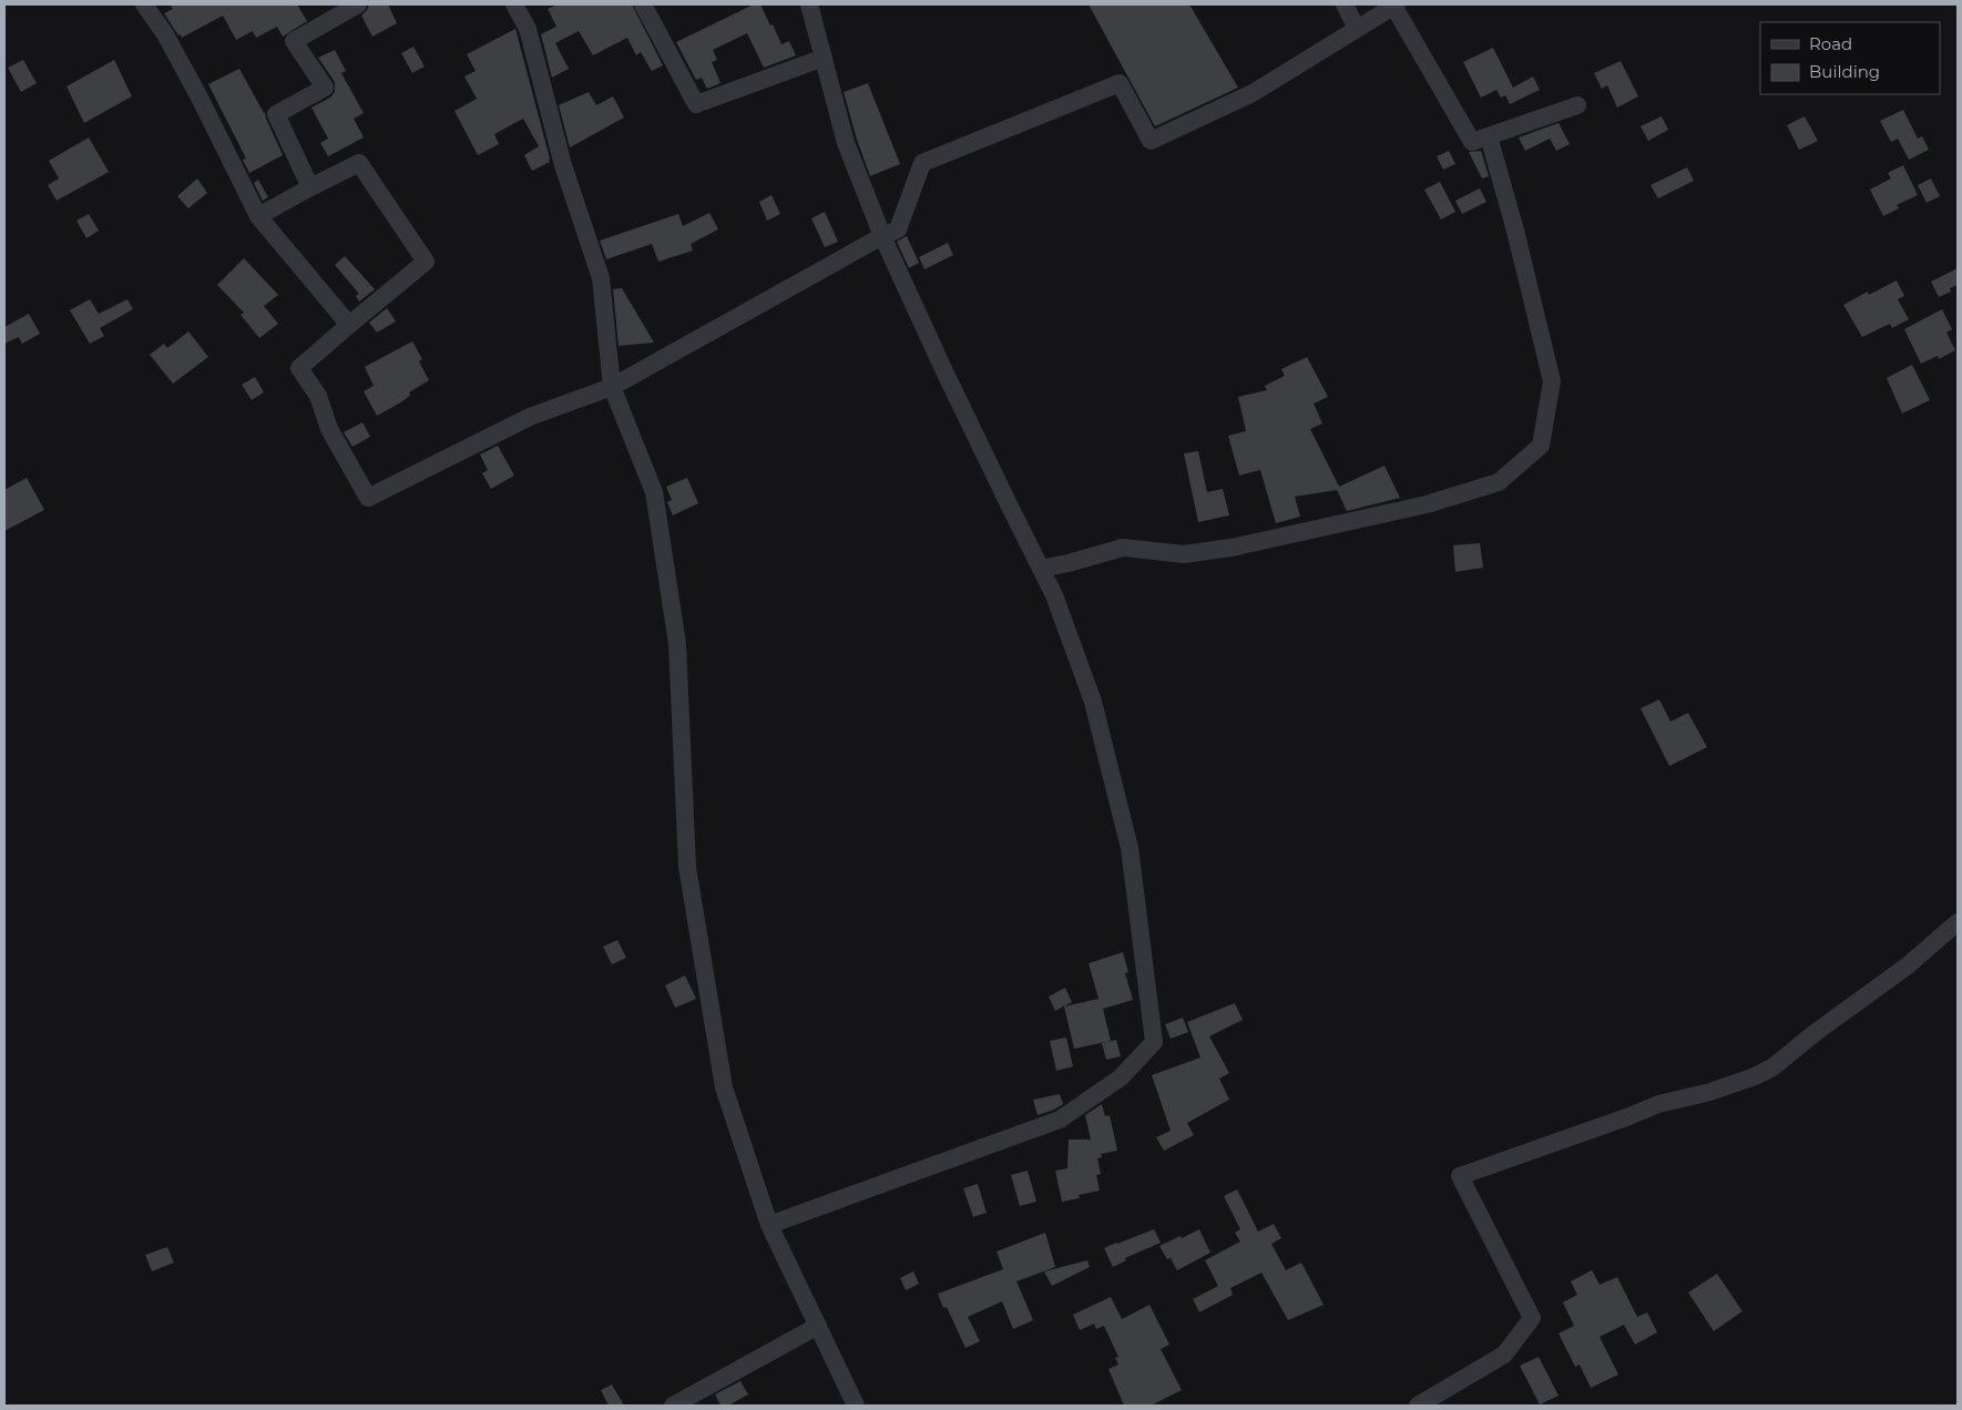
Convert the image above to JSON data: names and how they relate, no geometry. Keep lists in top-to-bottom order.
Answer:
{
  "legend": ["Road", "Building"]
}
